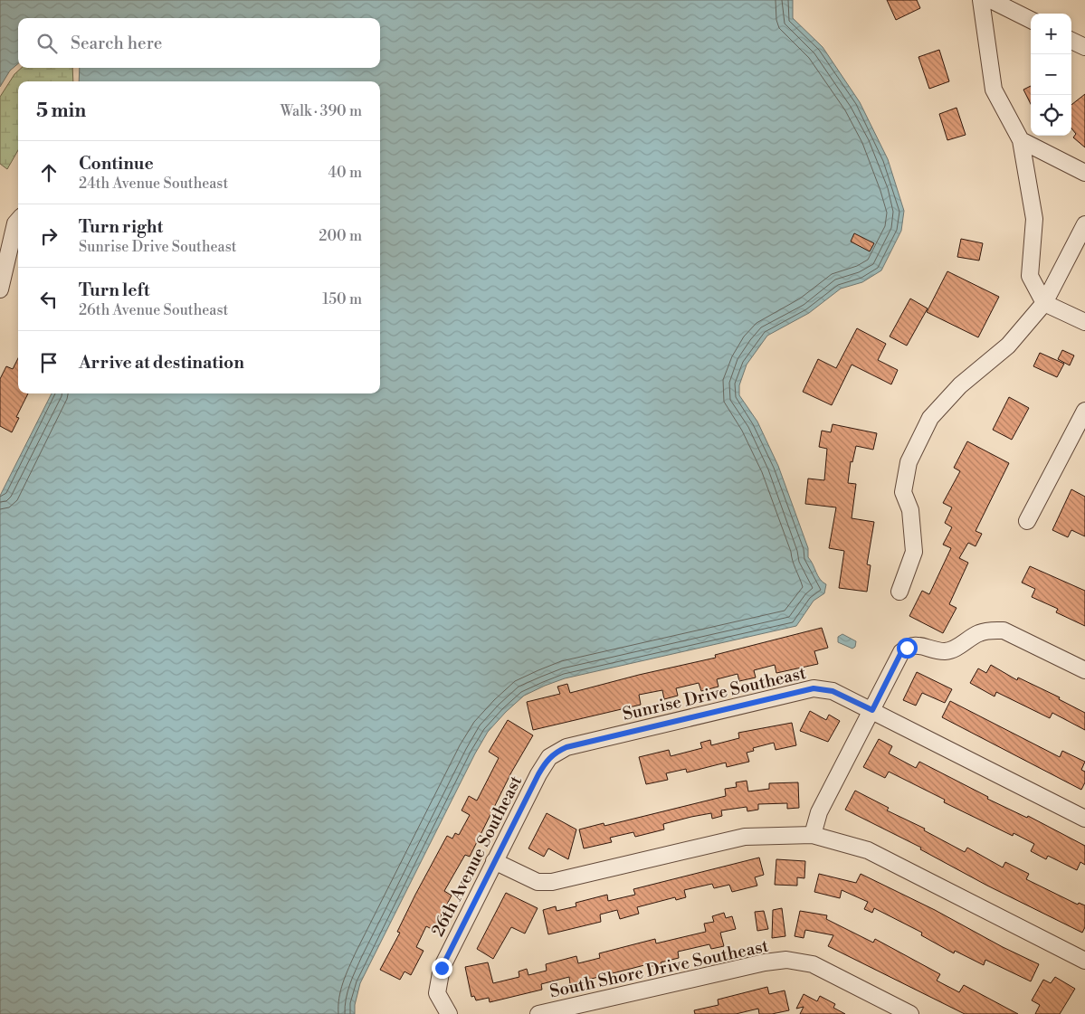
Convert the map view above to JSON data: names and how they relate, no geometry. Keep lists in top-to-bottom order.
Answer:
{
  "streets": {
    "street": ["Sunrise Drive Southeast", "26th Avenue Southeast", "South Shore Drive Southeast"]
  },
  "crossings": [
    ["Sunrise Drive Southeast", "26th Avenue Southeast"]
  ],
  "page": {
    "map_buttons": ["+", "−"],
    "search": "Search here",
    "heading": ["5 min", "Walk · 390 m"],
    "list": [
      ["Continue", "24th Avenue Southeast", "40 m"],
      ["Turn right", "Sunrise Drive Southeast", "200 m"],
      ["Turn left", "26th Avenue Southeast", "150 m"],
      "Arrive at destination"
    ]
  }
}
